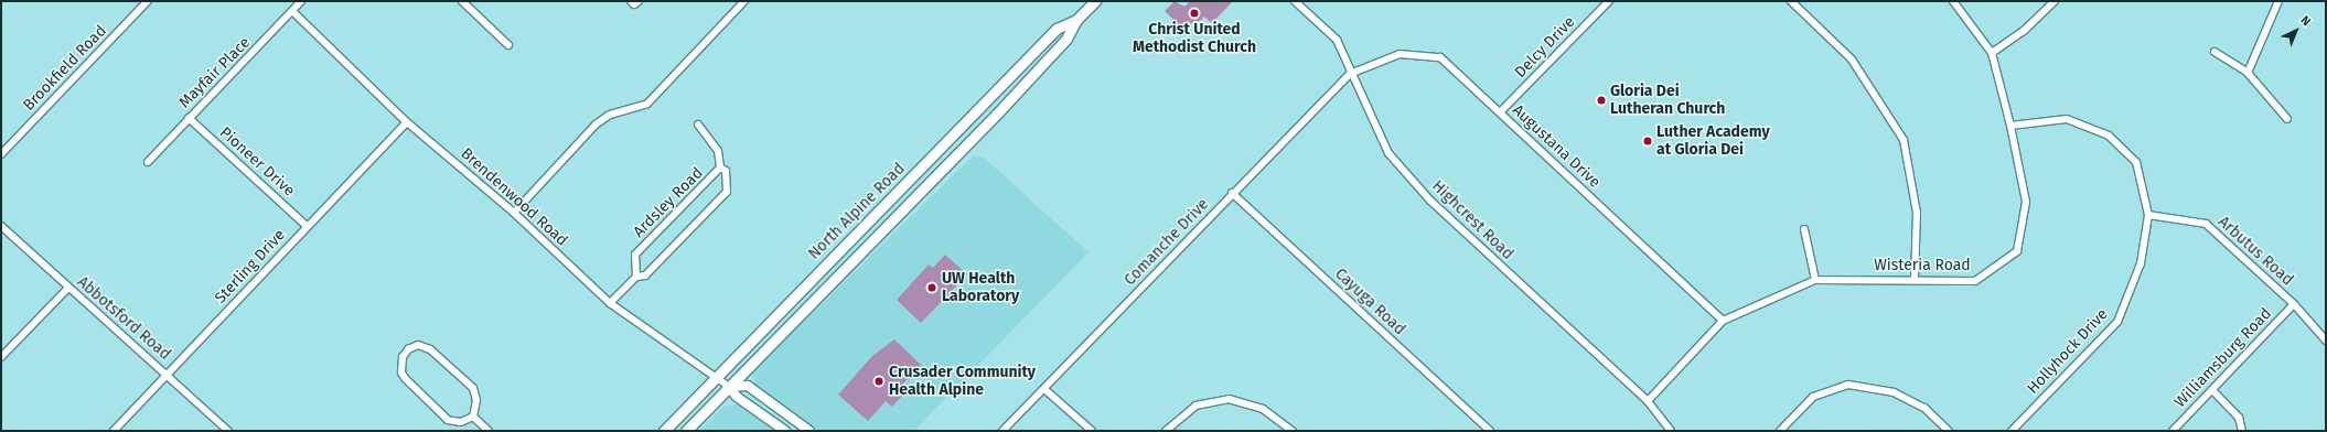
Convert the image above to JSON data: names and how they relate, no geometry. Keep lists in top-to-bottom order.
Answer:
{
  "streets": {
    "main road": ["North Alpine Road"],
    "street": [
      "Delcy Drive",
      "Brookfield Road",
      "Mayfair Place",
      "Augustana Drive",
      "Pioneer Drive",
      "Brendenwood Road",
      "Ardsley Road",
      "Highcrest Road",
      "Comanche Drive",
      "Arbutus Road",
      "Wisteria Road",
      "Sterling Drive",
      "Cayuga Road",
      "Abbotsford Road",
      "Hollyhock Drive",
      "Williamsburg Road"
    ]
  },
  "crossings": [
    ["Delcy Drive", "Augustana Drive"],
    ["Mayfair Place", "Pioneer Drive"],
    ["Mayfair Place", "Brendenwood Road"],
    ["Augustana Drive", "Highcrest Road"],
    ["Augustana Drive", "Comanche Drive"],
    ["Augustana Drive", "Wisteria Road"],
    ["Pioneer Drive", "Sterling Drive"],
    ["Brendenwood Road", "Ardsley Road"],
    ["Brendenwood Road", "North Alpine Road"],
    ["Brendenwood Road", "Sterling Drive"],
    ["Highcrest Road", "Comanche Drive"],
    ["Highcrest Road", "Wisteria Road"],
    ["Comanche Drive", "Cayuga Road"],
    ["Arbutus Road", "Hollyhock Drive"],
    ["Arbutus Road", "Williamsburg Road"],
    ["Wisteria Road", "Hollyhock Drive"],
    ["Sterling Drive", "Abbotsford Road"]
  ],
  "places": [
    "Christ United Methodist Church",
    "Gloria Dei Lutheran Church",
    "Luther Academy at Gloria Dei",
    "UW Health Laboratory",
    "Crusader Community Health Alpine"
  ],
  "north": "top right"
}
